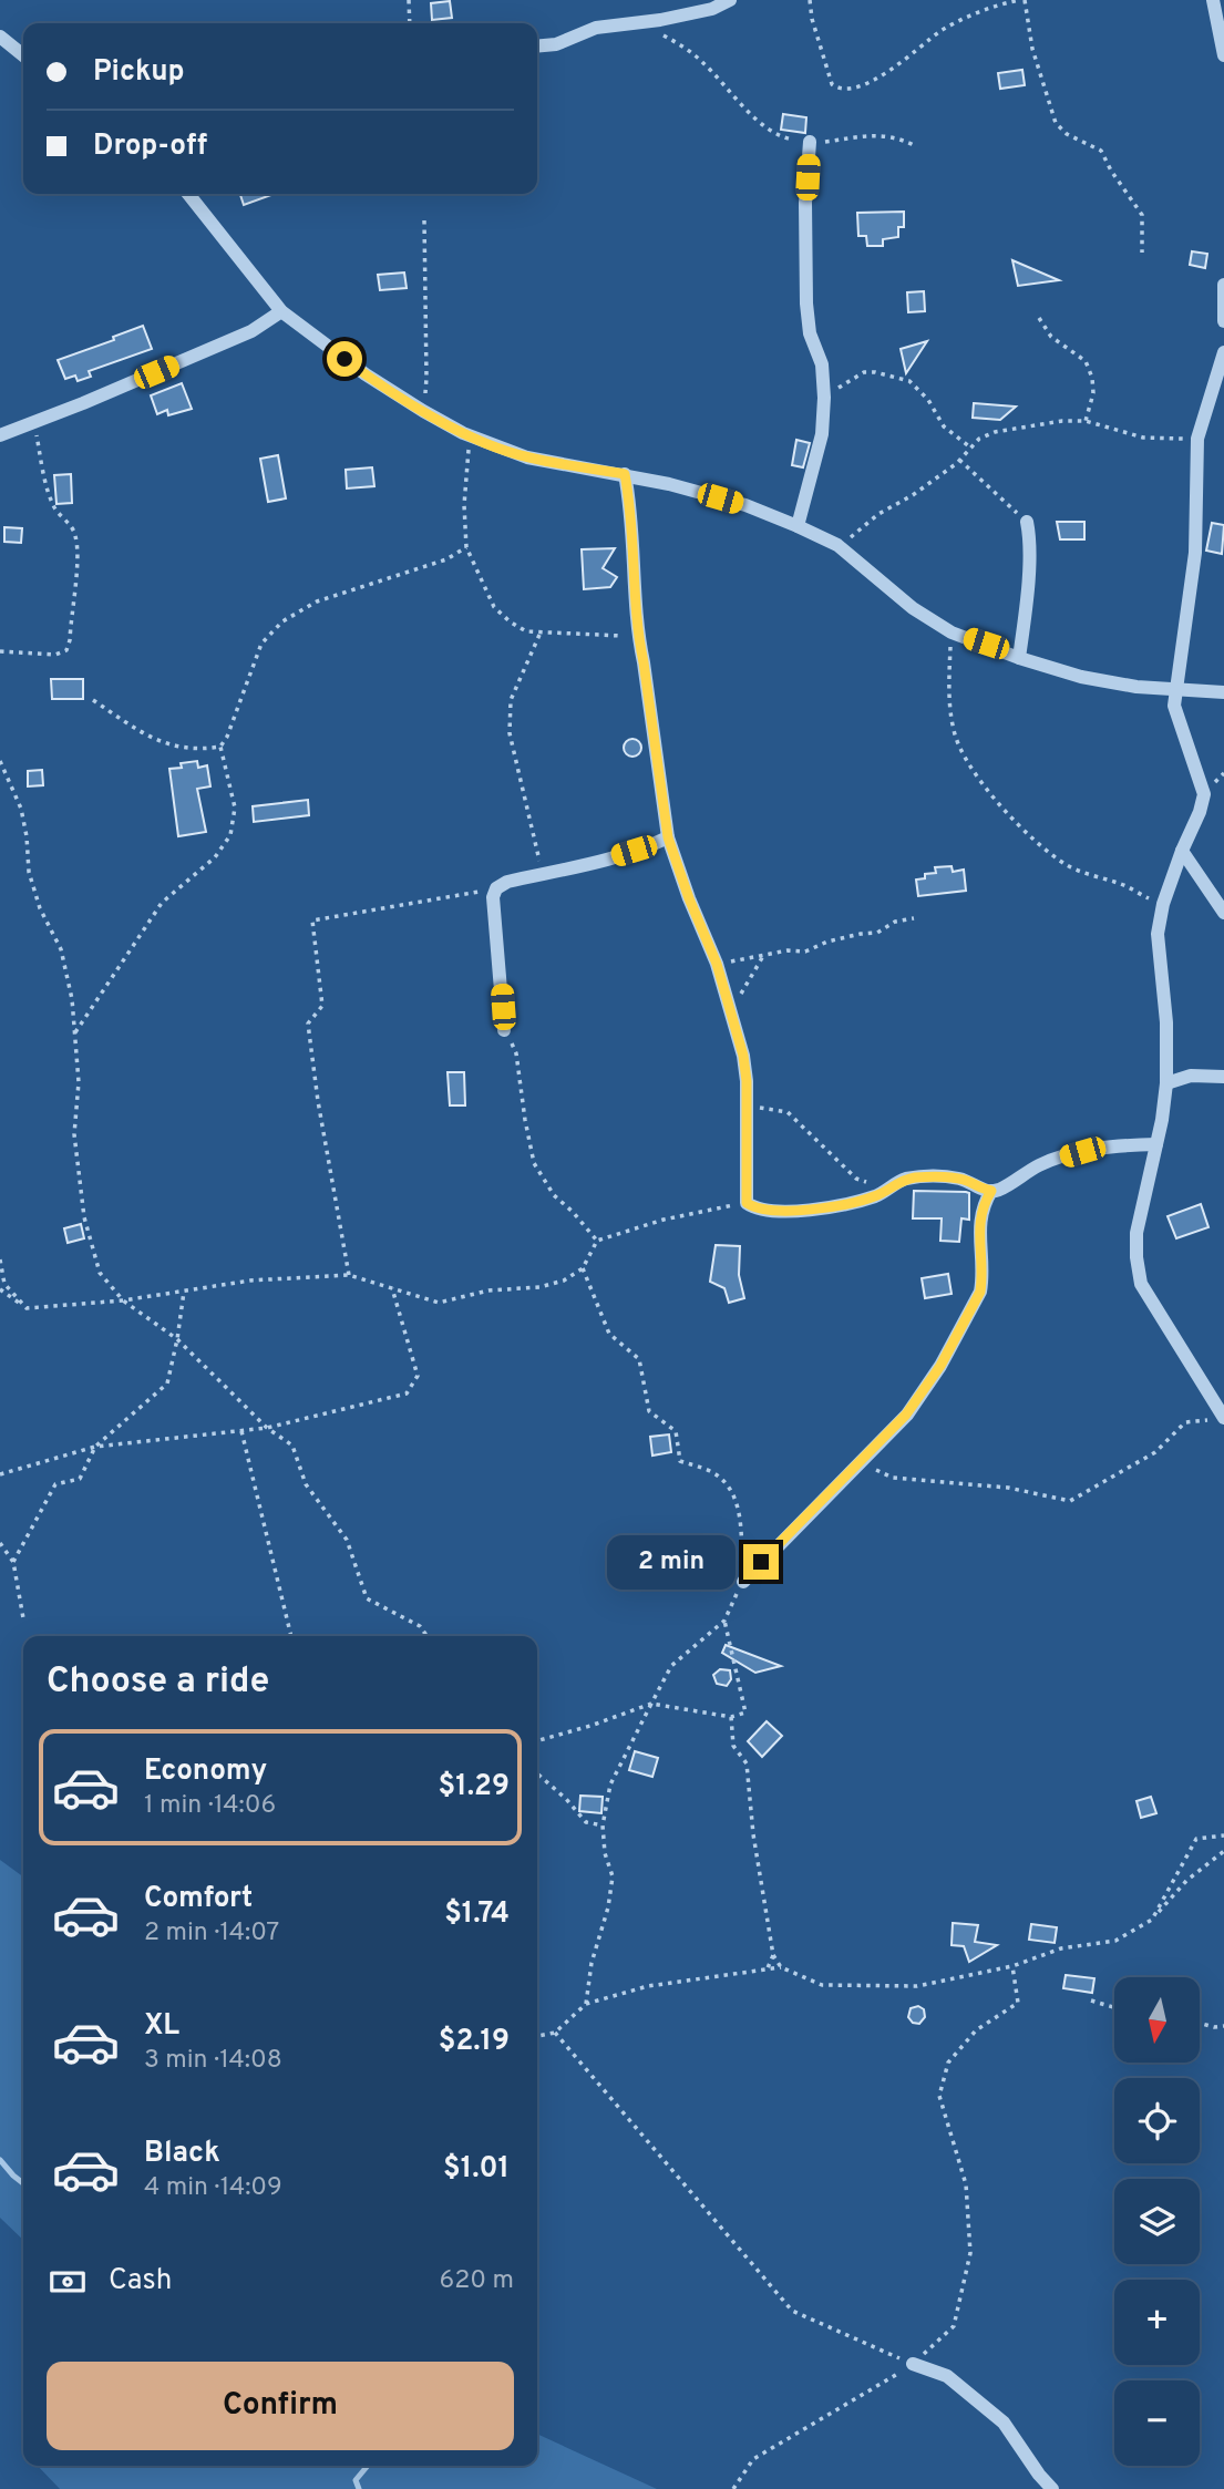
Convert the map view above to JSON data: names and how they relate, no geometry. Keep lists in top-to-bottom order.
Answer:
{
  "north": "bottom",
  "page": {
    "banner": ["Pickup", "Drop-off"],
    "bubble": "2 min",
    "heading": "Choose a ride",
    "list": [
      {
        "name": "Economy",
        "note": "1 min · 14:06",
        "value": "$1.29"
      },
      {
        "name": "Comfort",
        "note": "2 min · 14:07",
        "value": "$1.74"
      },
      {
        "name": "XL",
        "note": "3 min · 14:08",
        "value": "$2.19"
      },
      {
        "name": "Black",
        "note": "4 min · 14:09",
        "value": "$1.01"
      }
    ],
    "map_buttons": ["+", "−"],
    "pay": ["Cash", "620 m"],
    "buttons": "Confirm"
  }
}
